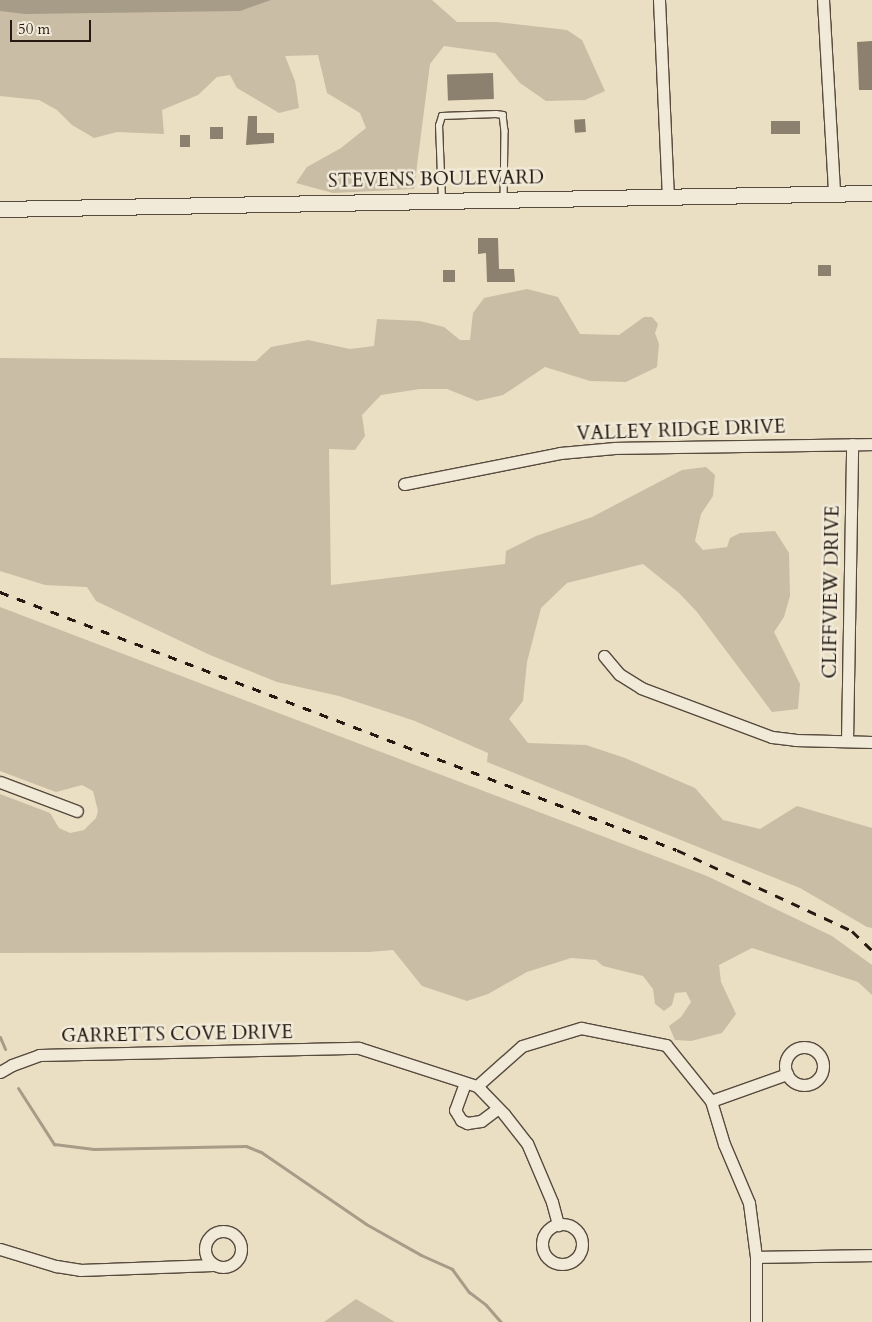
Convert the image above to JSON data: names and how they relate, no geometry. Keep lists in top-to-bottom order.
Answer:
{
  "streets": {
    "street": [
      "STEVENS BOULEVARD",
      "VALLEY RIDGE DRIVE",
      "CLIFFVIEW DRIVE",
      "GARRETTS COVE DRIVE"
    ]
  },
  "crossings": [
    ["VALLEY RIDGE DRIVE", "CLIFFVIEW DRIVE"]
  ],
  "scale_bar": "50 m"
}
